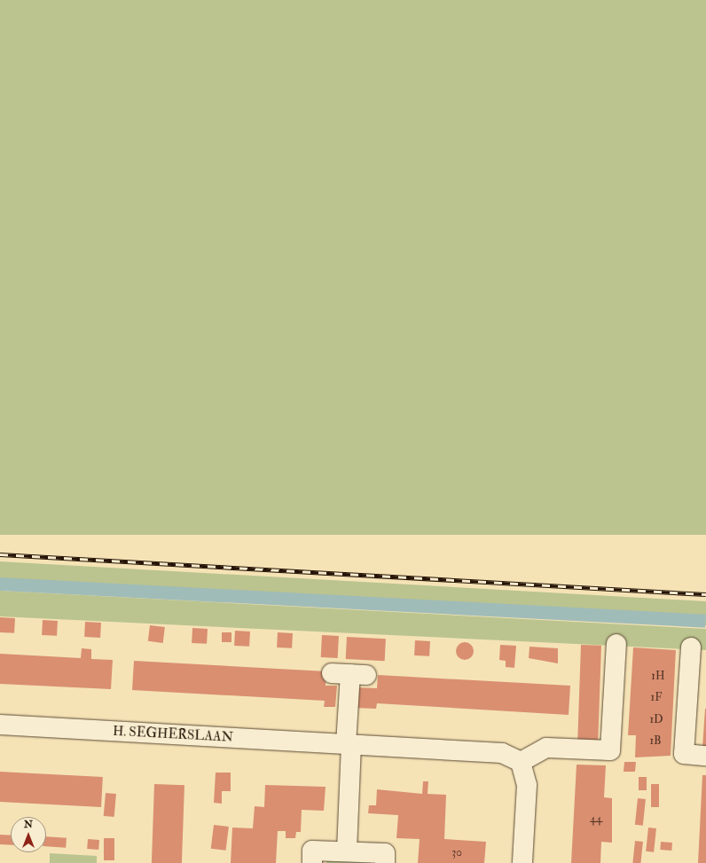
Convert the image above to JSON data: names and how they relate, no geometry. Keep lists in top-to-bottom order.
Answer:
{
  "streets": {
    "street": ["H. SEGHERSLAAN"]
  },
  "house_numbers": [
    "1H",
    "1F",
    "1D",
    "1B",
    "44",
    "30"
  ],
  "north": "top"
}
